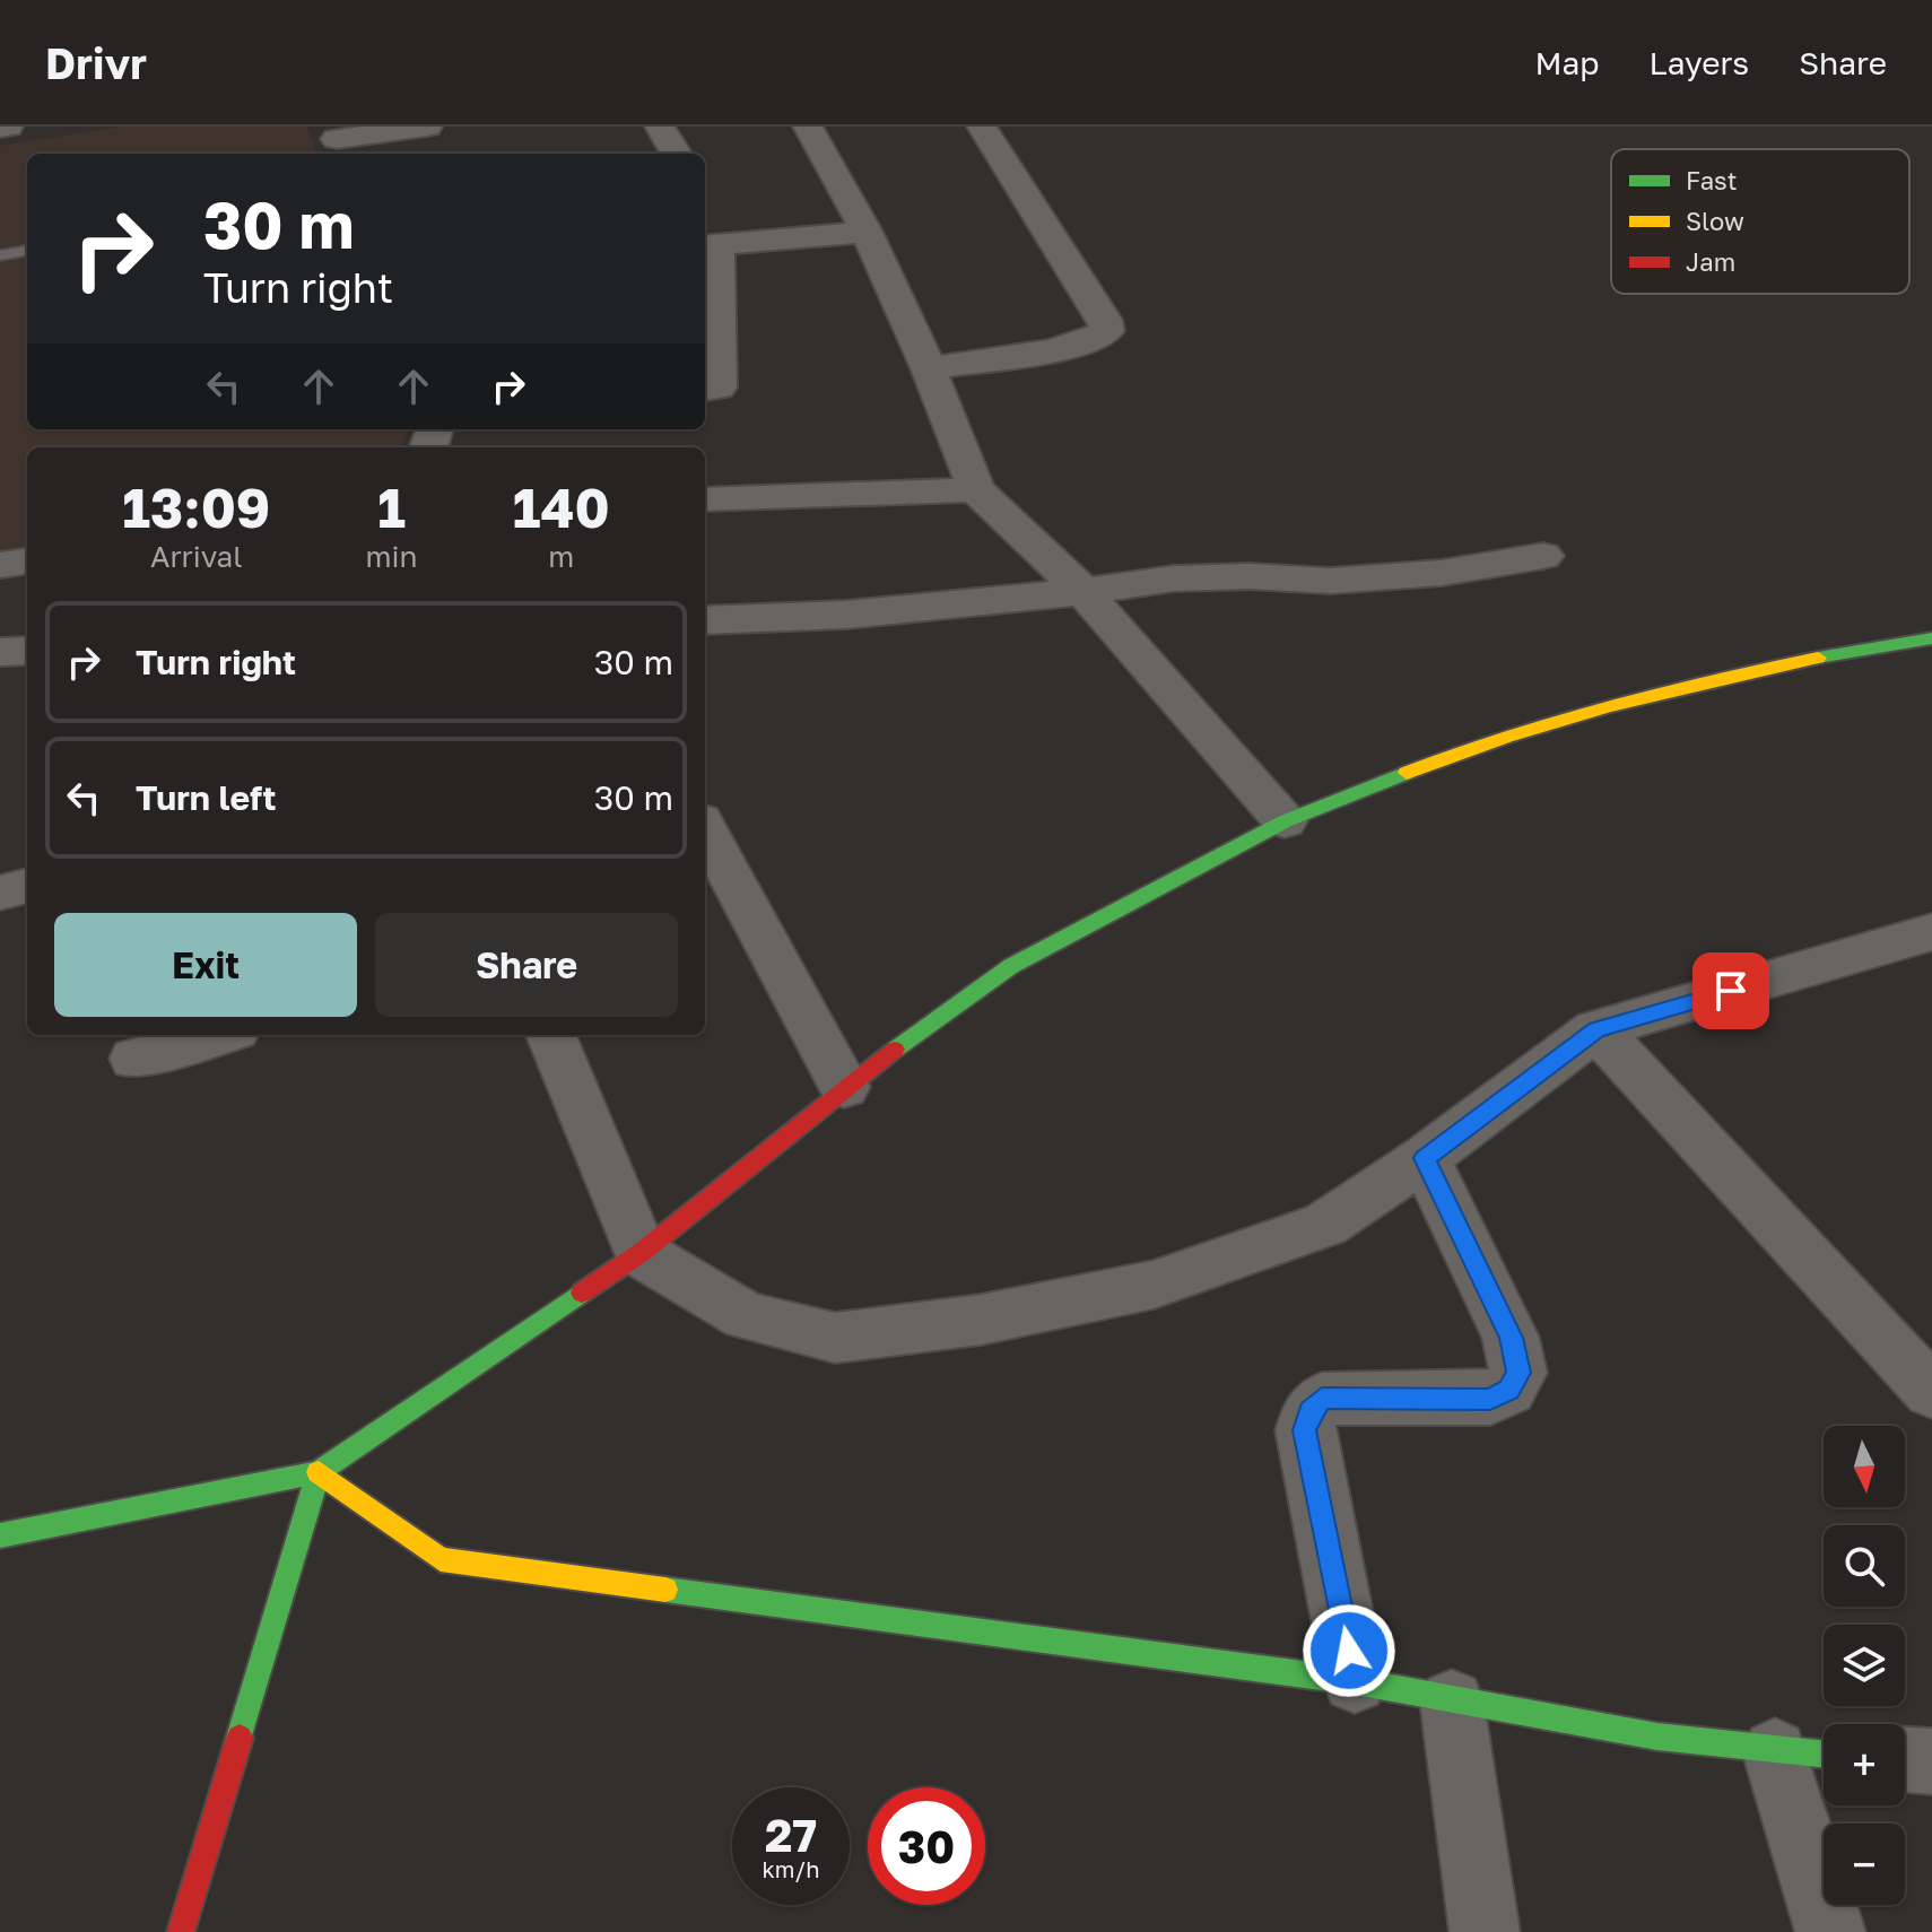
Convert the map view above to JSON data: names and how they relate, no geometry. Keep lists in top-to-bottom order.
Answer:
{
  "legend": ["Fast", "Slow", "Jam"],
  "north": "bottom",
  "page": {
    "header": "Drivr",
    "nav": ["Map", "Layers", "Share"],
    "turn": ["30 m", "Turn right"],
    "eta": [
      "13:09",
      "Arrival",
      "1",
      "min",
      "140",
      "m"
    ],
    "list": [
      {
        "name": "Turn right",
        "value": "30 m"
      },
      {
        "name": "Turn left",
        "value": "30 m"
      }
    ],
    "buttons": ["Exit", "Share"],
    "map_buttons": ["+", "−"],
    "speed": "27 km/h",
    "limit": "30"
  }
}
